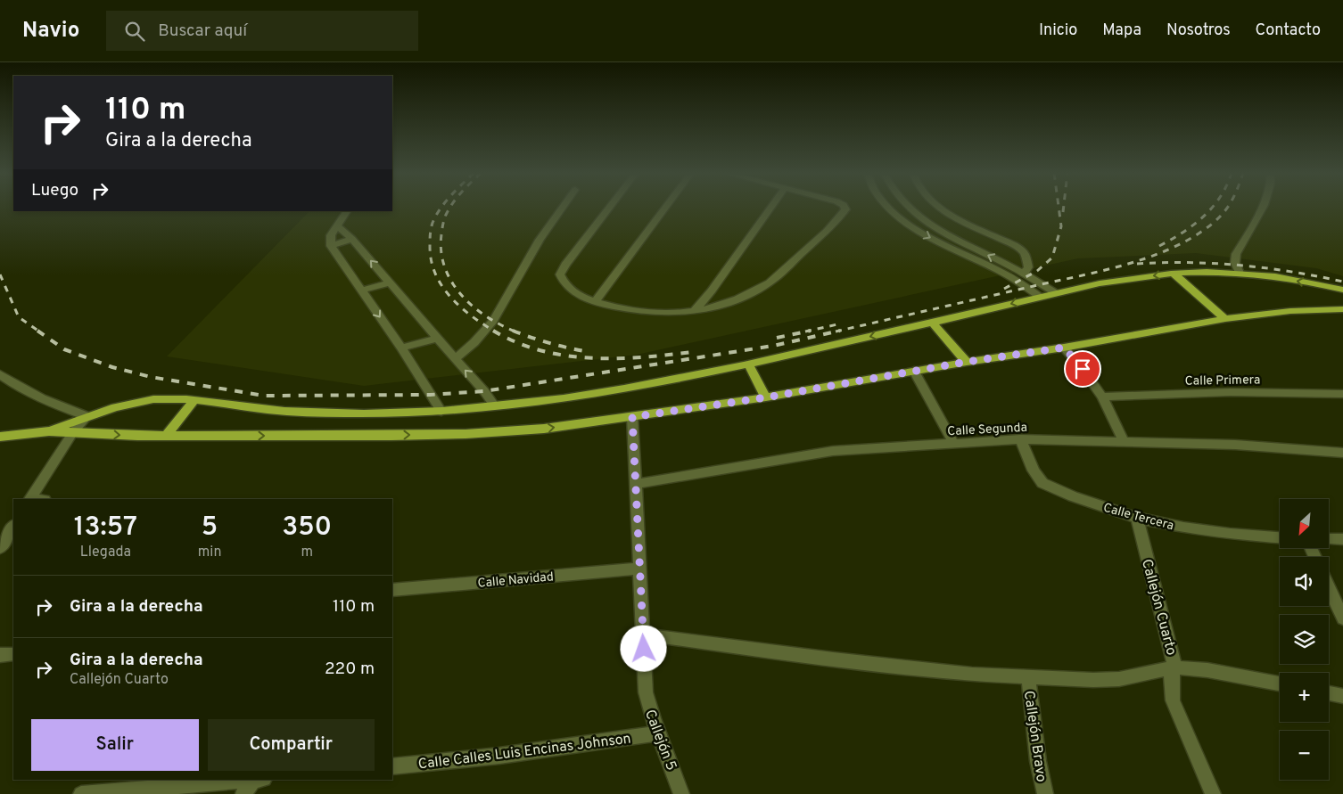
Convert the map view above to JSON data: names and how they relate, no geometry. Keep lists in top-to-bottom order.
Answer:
{
  "streets": {
    "street": [
      "Calle Primera",
      "Calle Segunda",
      "Calle Tercera",
      "Calle Navidad",
      "Callejón Cuarto",
      "Callejón Bravo",
      "Callejón 5",
      "Calle Calles Luis Encinas Johnson"
    ]
  },
  "crossings": [
    ["Calle Segunda", "Calle Tercera"],
    ["Calle Segunda", "Callejón 5"],
    ["Calle Tercera", "Callejón Cuarto"],
    ["Calle Navidad", "Callejón 5"],
    ["Callejón 5", "Calle Calles Luis Encinas Johnson"]
  ],
  "north": "bottom left",
  "page": {
    "header": "Navio",
    "search": "Buscar aquí",
    "nav": [
      "Inicio",
      "Mapa",
      "Nosotros",
      "Contacto"
    ],
    "turn": ["110 m", "Gira a la derecha"],
    "then": "Luego",
    "map_buttons": ["+", "−"],
    "eta": [
      "13:57",
      "Llegada",
      "5",
      "min",
      "350",
      "m"
    ],
    "list": [
      {
        "name": "Gira a la derecha",
        "value": "110 m"
      },
      {
        "name": "Gira a la derecha",
        "note": "Callejón Cuarto",
        "value": "220 m"
      }
    ],
    "buttons": ["Salir", "Compartir"]
  }
}
